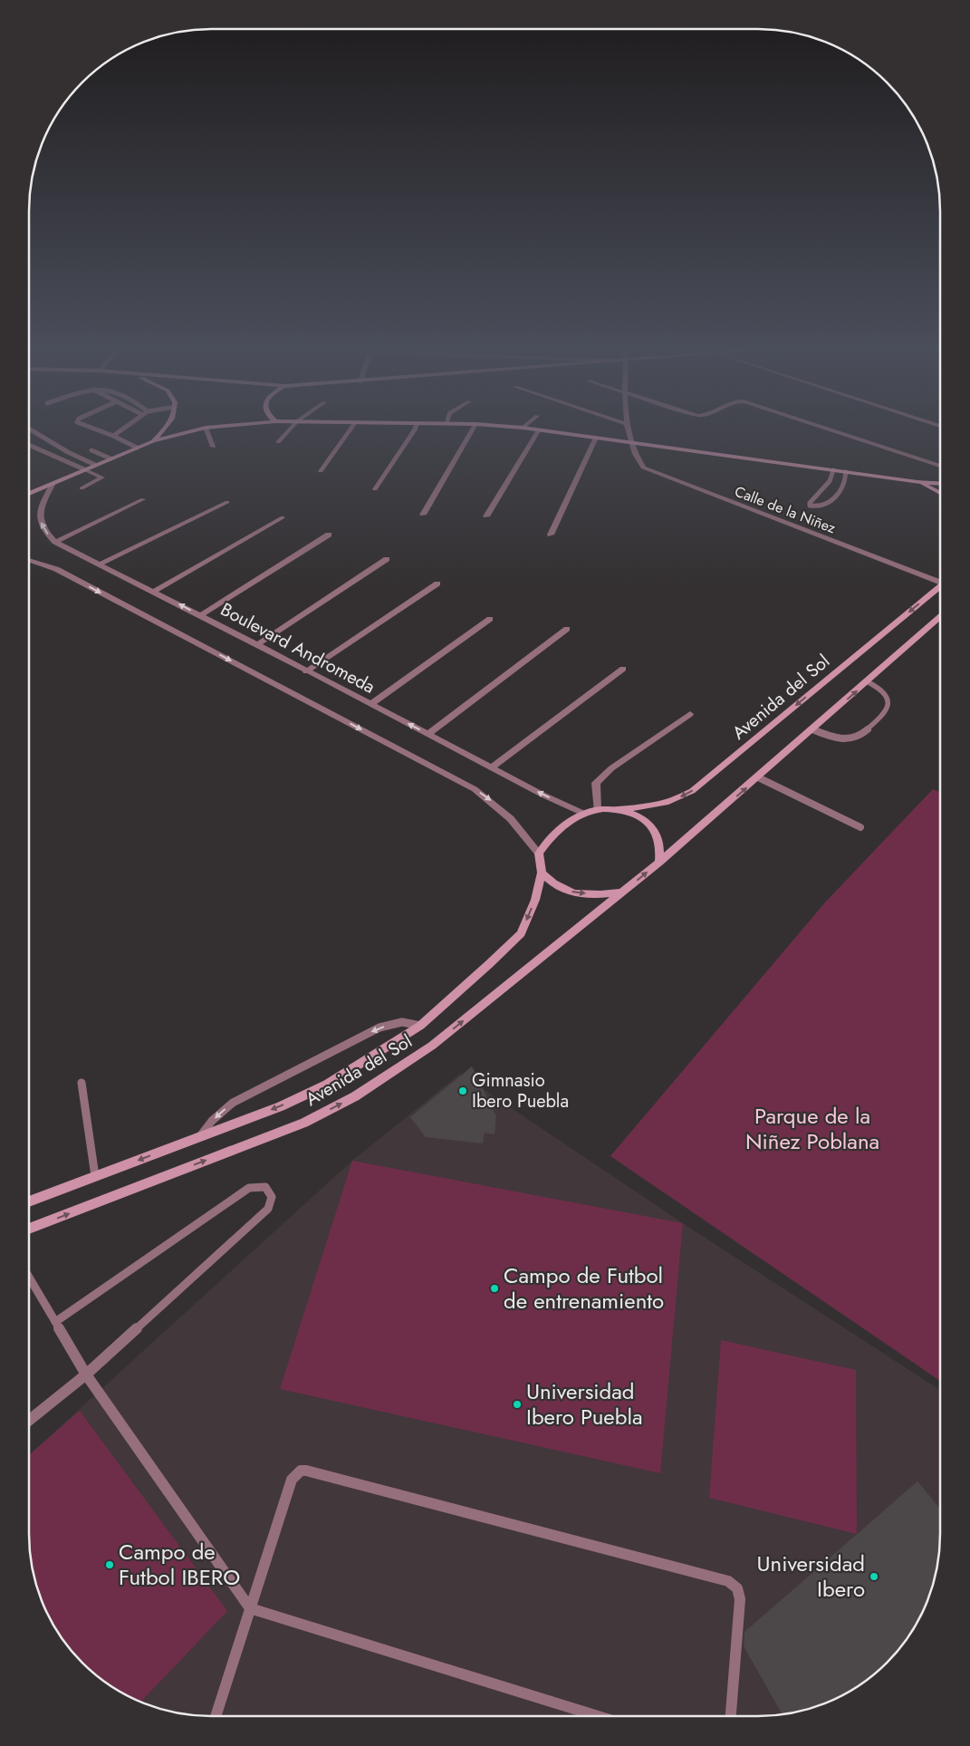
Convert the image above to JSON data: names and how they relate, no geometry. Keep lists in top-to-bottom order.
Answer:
{
  "streets": {
    "main road": ["Avenida del Sol"],
    "street": ["Calle de la Niñez", "Boulevard Andromeda"]
  },
  "crossings": [
    ["Boulevard Andromeda", "Avenida del Sol"]
  ],
  "parks": ["Parque de la Niñez Poblana"],
  "places": [
    "Gimnasio Ibero Puebla",
    "Campo de Futbol de entrenamiento",
    "Universidad Ibero Puebla",
    "Campo de Futbol IBERO",
    "Universidad Ibero"
  ]
}
